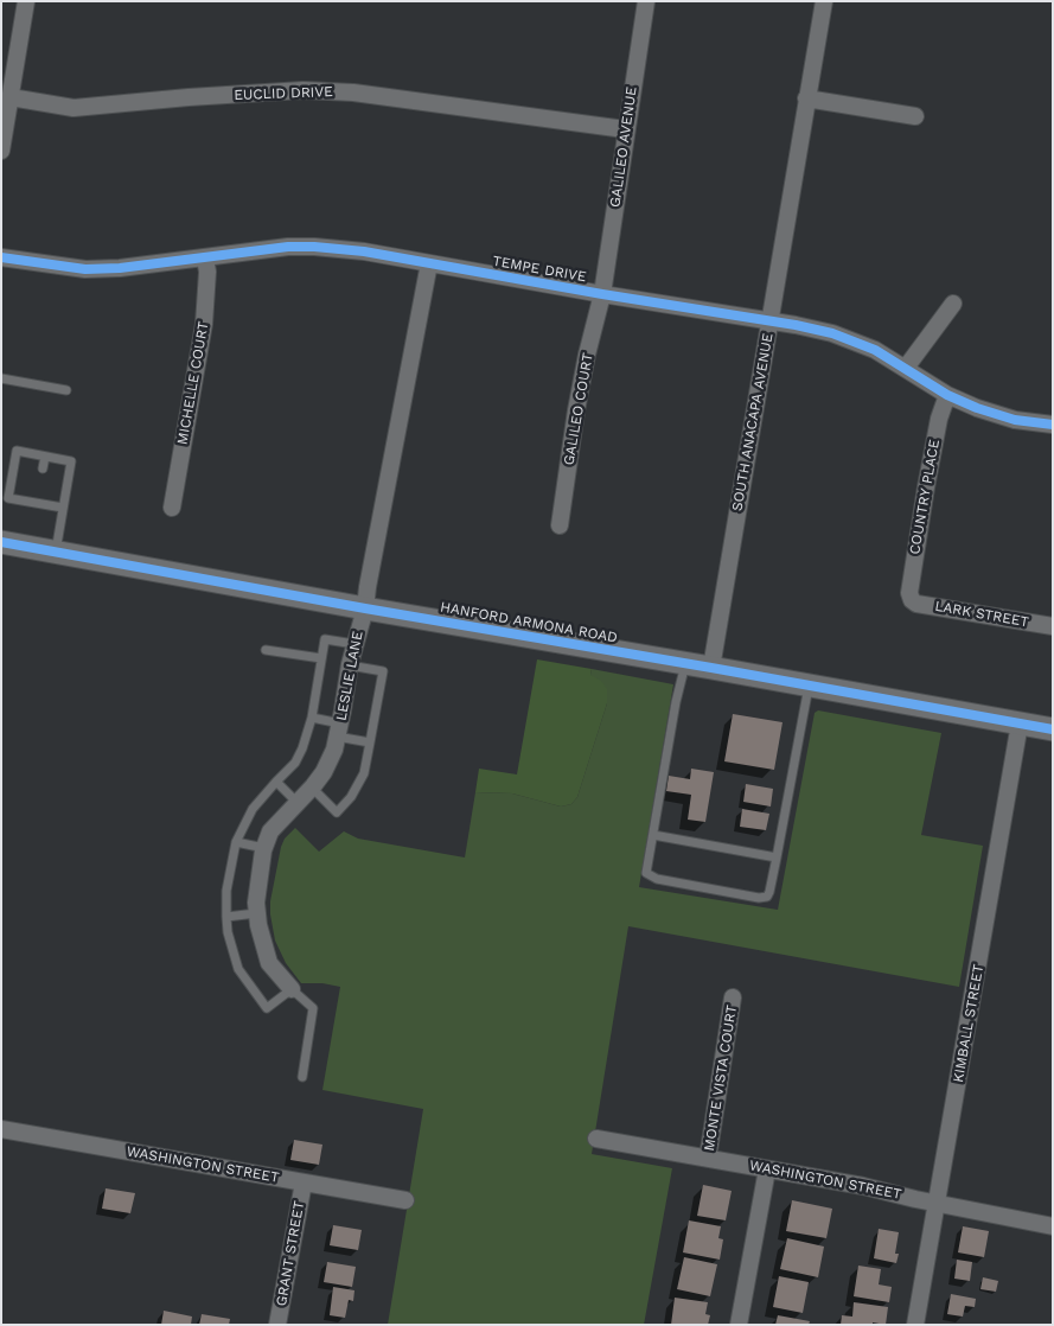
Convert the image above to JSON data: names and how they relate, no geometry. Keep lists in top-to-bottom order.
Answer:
{
  "streets": {
    "main road": ["HANFORD ARMONA ROAD"],
    "street": [
      "EUCLID DRIVE",
      "GALILEO AVENUE",
      "TEMPE DRIVE",
      "MICHELLE COURT",
      "GALILEO COURT",
      "SOUTH ANACAPA AVENUE",
      "COUNTRY PLACE",
      "LARK STREET",
      "LESLIE LANE",
      "KIMBALL STREET",
      "MONTE VISTA COURT",
      "WASHINGTON STREET",
      "GRANT STREET"
    ]
  },
  "crossings": [
    ["EUCLID DRIVE", "GALILEO AVENUE"],
    ["GALILEO AVENUE", "TEMPE DRIVE"],
    ["GALILEO AVENUE", "GALILEO COURT"],
    ["TEMPE DRIVE", "MICHELLE COURT"],
    ["TEMPE DRIVE", "GALILEO COURT"],
    ["TEMPE DRIVE", "SOUTH ANACAPA AVENUE"],
    ["TEMPE DRIVE", "COUNTRY PLACE"],
    ["TEMPE DRIVE", "LESLIE LANE"],
    ["SOUTH ANACAPA AVENUE", "HANFORD ARMONA ROAD"],
    ["COUNTRY PLACE", "LARK STREET"],
    ["HANFORD ARMONA ROAD", "LESLIE LANE"],
    ["HANFORD ARMONA ROAD", "KIMBALL STREET"],
    ["KIMBALL STREET", "WASHINGTON STREET"],
    ["MONTE VISTA COURT", "WASHINGTON STREET"],
    ["WASHINGTON STREET", "GRANT STREET"]
  ]
}
